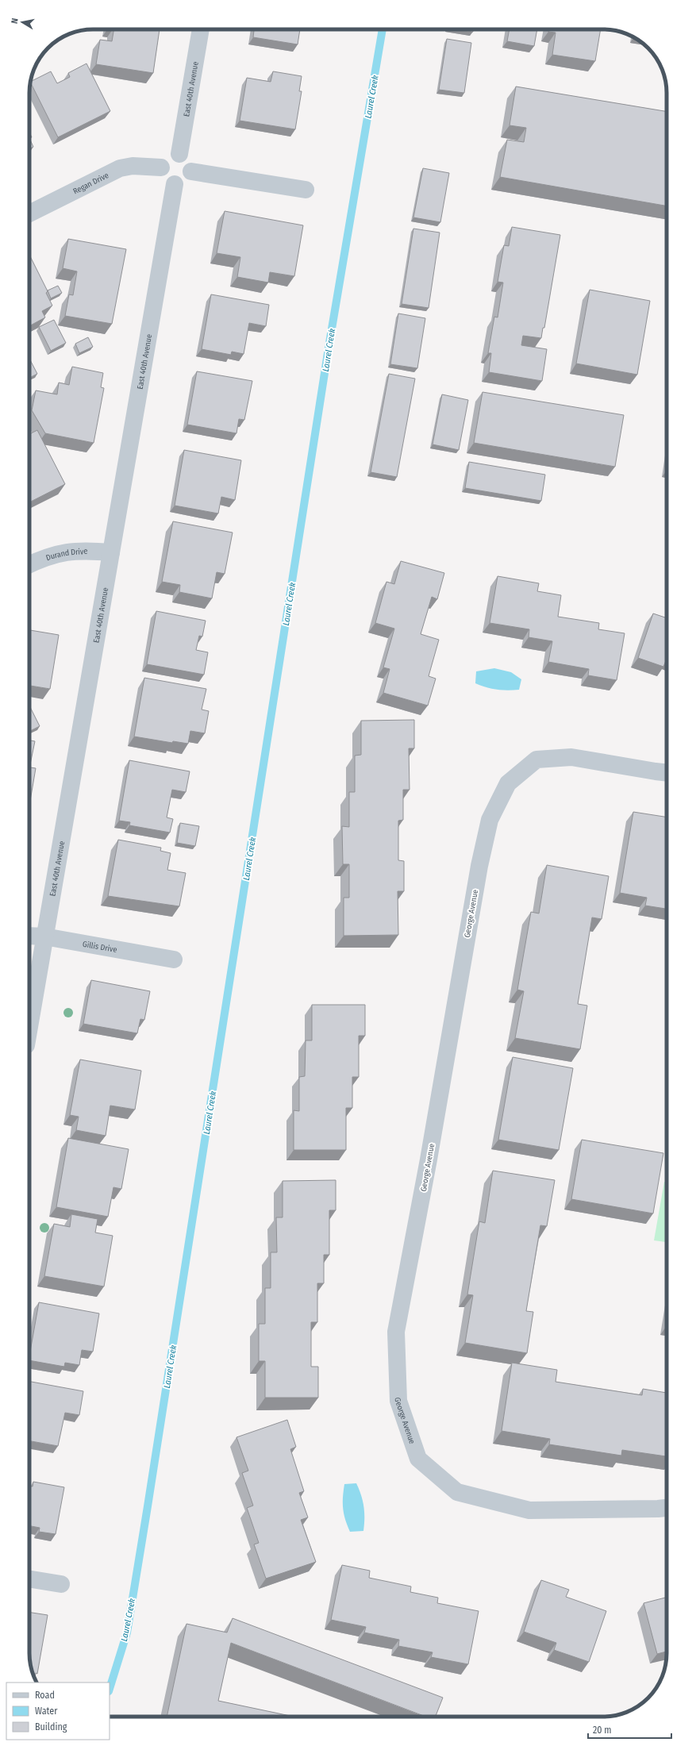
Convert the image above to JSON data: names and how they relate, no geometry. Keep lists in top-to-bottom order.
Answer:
{
  "streets": {
    "street": [
      "East 40th Avenue",
      "Regan Drive",
      "Durand Drive",
      "George Avenue",
      "Gillis Drive"
    ]
  },
  "crossings": [
    ["East 40th Avenue", "Regan Drive"],
    ["East 40th Avenue", "Durand Drive"],
    ["East 40th Avenue", "Gillis Drive"]
  ],
  "water": ["Laurel Creek"],
  "legend": ["Road", "Water", "Building"],
  "scale_bar": "20 m",
  "north": "left"
}
